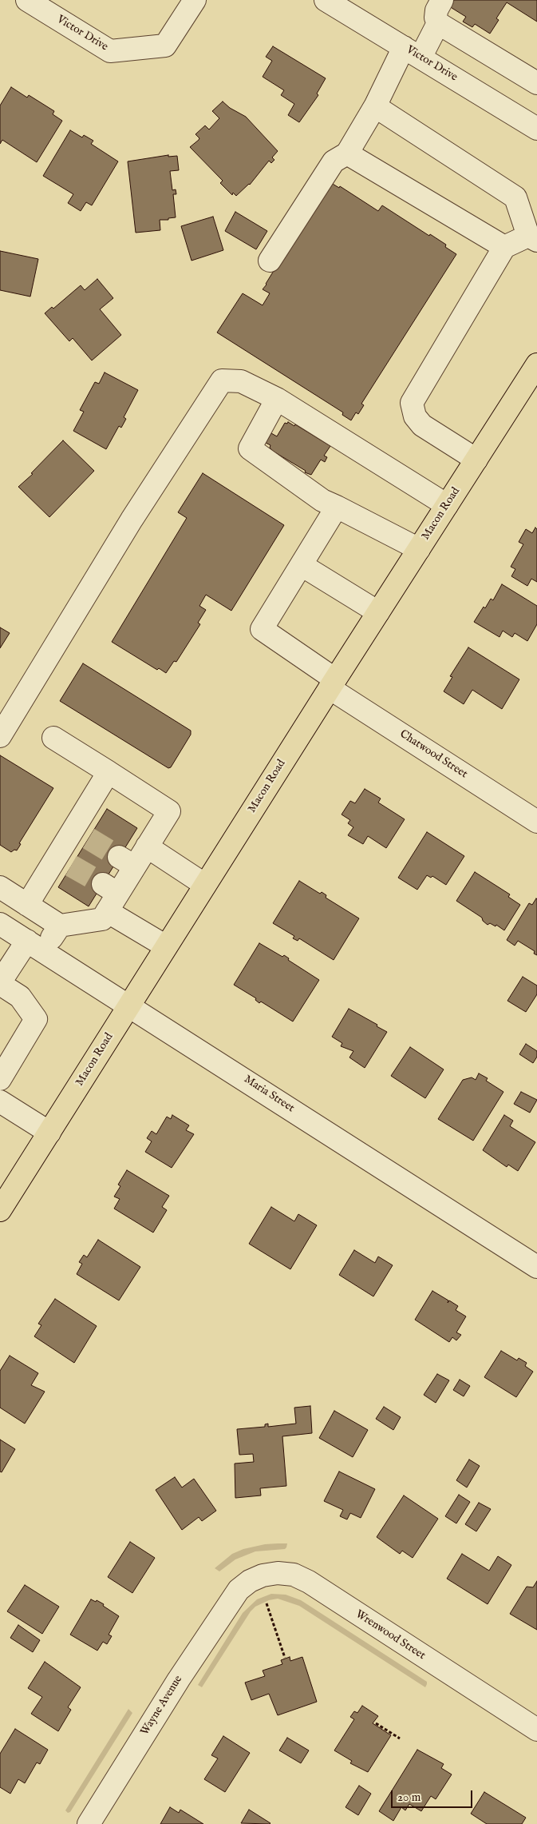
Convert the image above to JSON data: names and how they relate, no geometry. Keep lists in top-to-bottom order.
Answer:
{
  "streets": {
    "main road": ["Macon Road"],
    "street": [
      "Victor Drive",
      "Chatwood Street",
      "Maria Street",
      "Wrenwood Street",
      "Wayne Avenue"
    ]
  },
  "crossings": [
    ["Macon Road", "Chatwood Street"],
    ["Macon Road", "Maria Street"],
    ["Wrenwood Street", "Wayne Avenue"]
  ],
  "scale_bar": "20 m"
}
